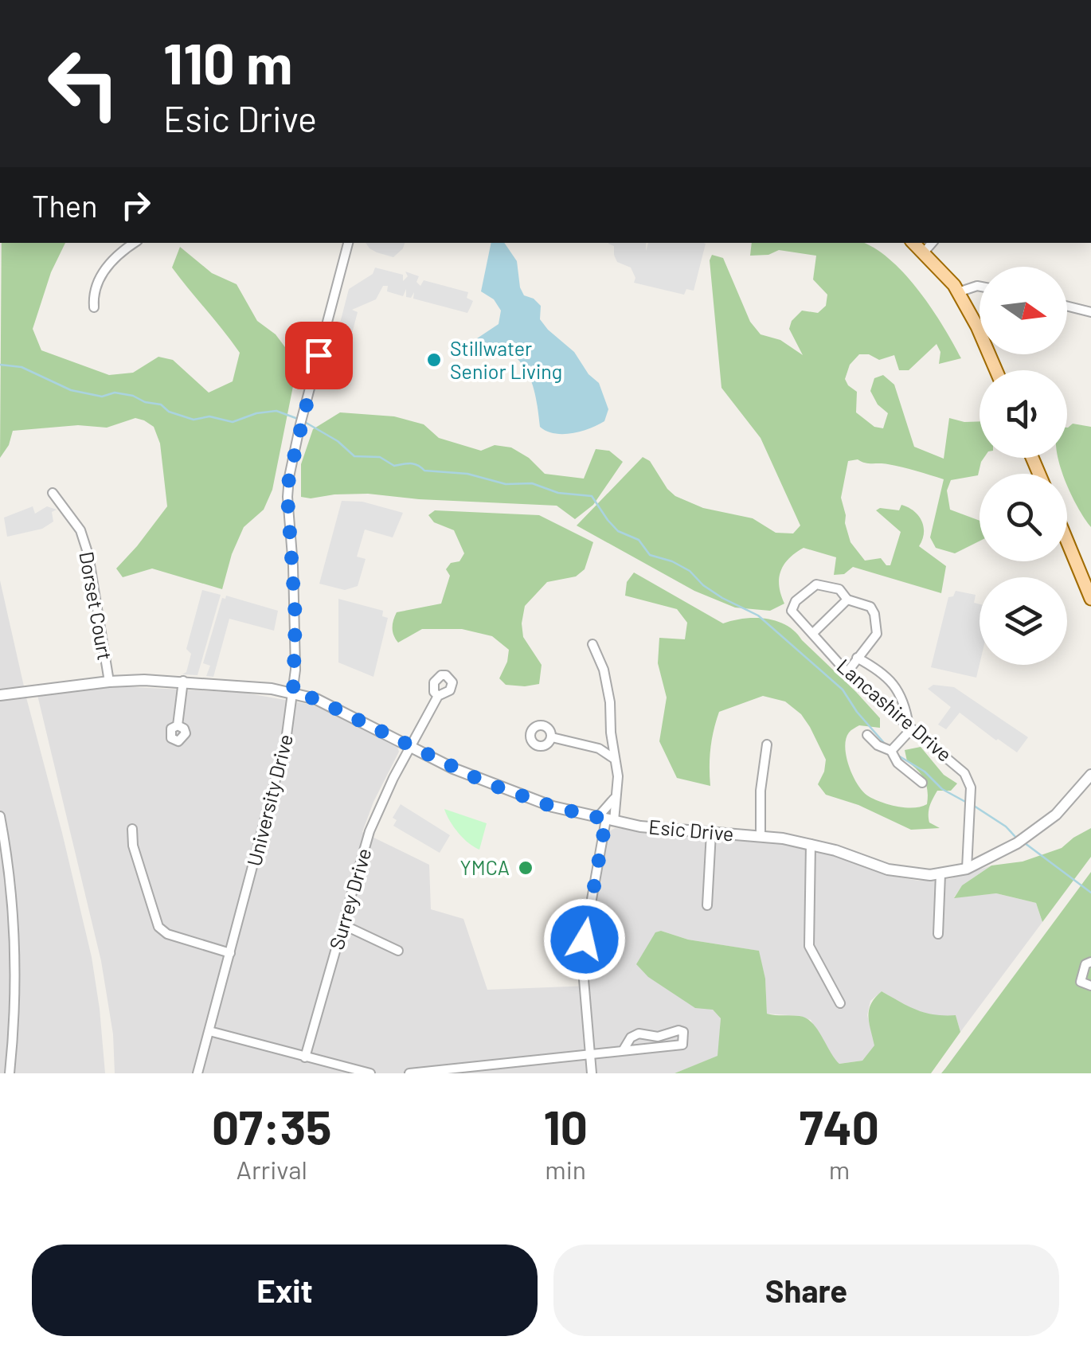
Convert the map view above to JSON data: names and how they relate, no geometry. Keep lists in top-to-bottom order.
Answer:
{
  "streets": {
    "street": [
      "Dorset Court",
      "Lancashire Drive",
      "University Drive",
      "Esic Drive",
      "Surrey Drive"
    ]
  },
  "crossings": [
    ["Dorset Court", "Esic Drive"],
    ["Lancashire Drive", "Esic Drive"],
    ["University Drive", "Esic Drive"],
    ["Esic Drive", "Surrey Drive"]
  ],
  "places": ["Stillwater Senior Living", "YMCA"],
  "north": "right",
  "page": {
    "turn": ["110 m", "Esic Drive"],
    "then": "Then",
    "eta": [
      "07:35",
      "Arrival",
      "10",
      "min",
      "740",
      "m"
    ],
    "buttons": ["Exit", "Share"]
  }
}
